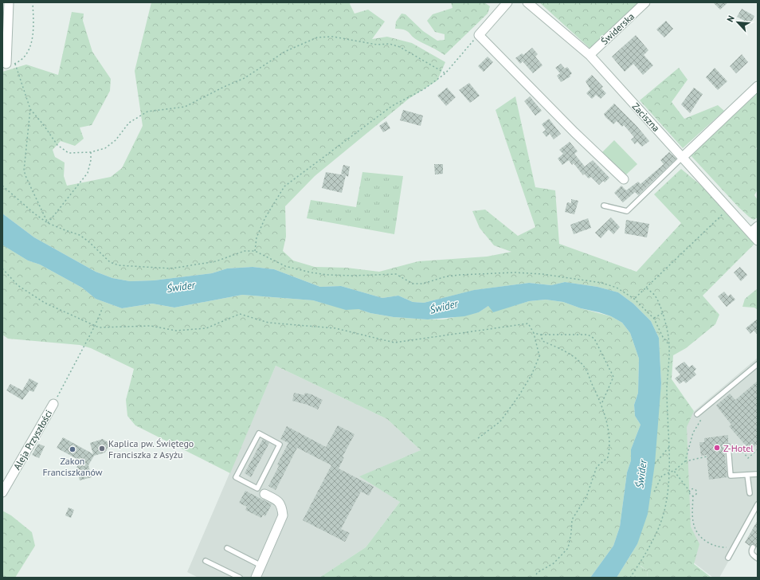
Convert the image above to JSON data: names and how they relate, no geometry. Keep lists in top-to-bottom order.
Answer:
{
  "streets": {
    "street": ["Świderska", "Zaciszna", "Aleja Przyszłości"]
  },
  "crossings": [
    ["Świderska", "Zaciszna"]
  ],
  "water": ["Świder"],
  "places": ["Z-Hotel", "Kaplica pw. Świętego Franciszka z Asyżu", "Zakon Franciszkanów"],
  "north": "top left"
}
